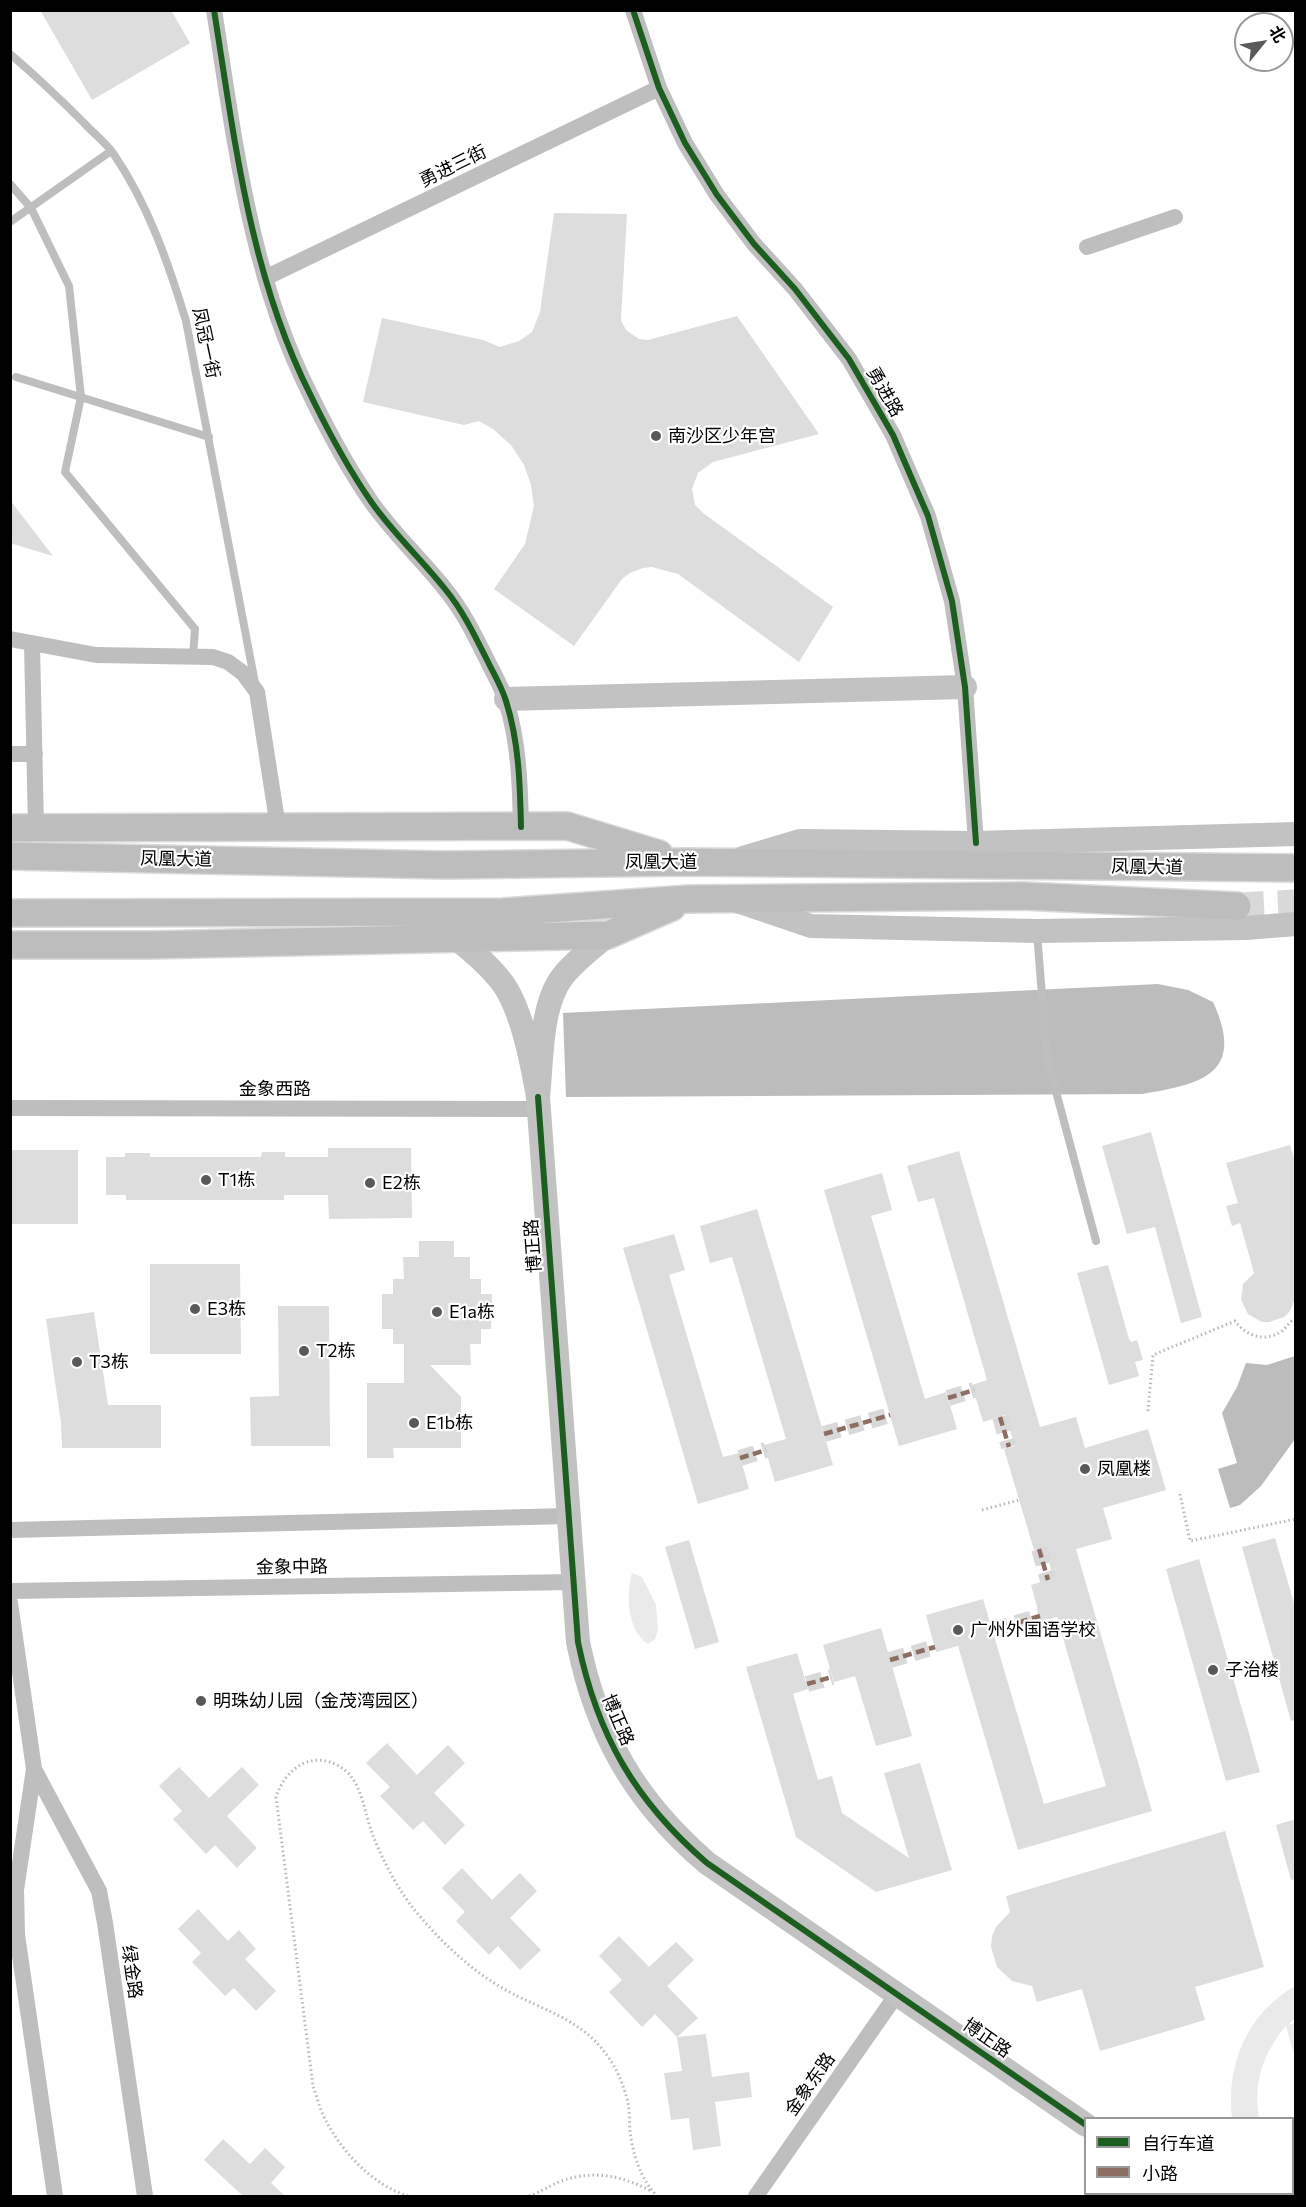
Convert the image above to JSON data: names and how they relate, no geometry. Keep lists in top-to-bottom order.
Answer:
{
  "streets": {
    "main road": ["凤凰大道"],
    "street": [
      "勇进三街",
      "勇进路",
      "金象西路",
      "博正路",
      "金象中路",
      "绿金路",
      "金象东路"
    ],
    "lane": ["凤冠一街"]
  },
  "crossings": [
    ["勇进三街", "勇进路"],
    ["金象西路", "博正路"],
    ["博正路", "金象中路"],
    ["博正路", "金象东路"]
  ],
  "places": [
    "南沙区少年宫",
    "T1栋",
    "E2栋",
    "E3栋",
    "E1a栋",
    "T2栋",
    "T3栋",
    "E1b栋",
    "凤凰楼",
    "广州外国语学校",
    "子治楼",
    "明珠幼儿园（金茂湾园区）"
  ],
  "legend": ["自行车道", "小路"],
  "north": "top right"
}
